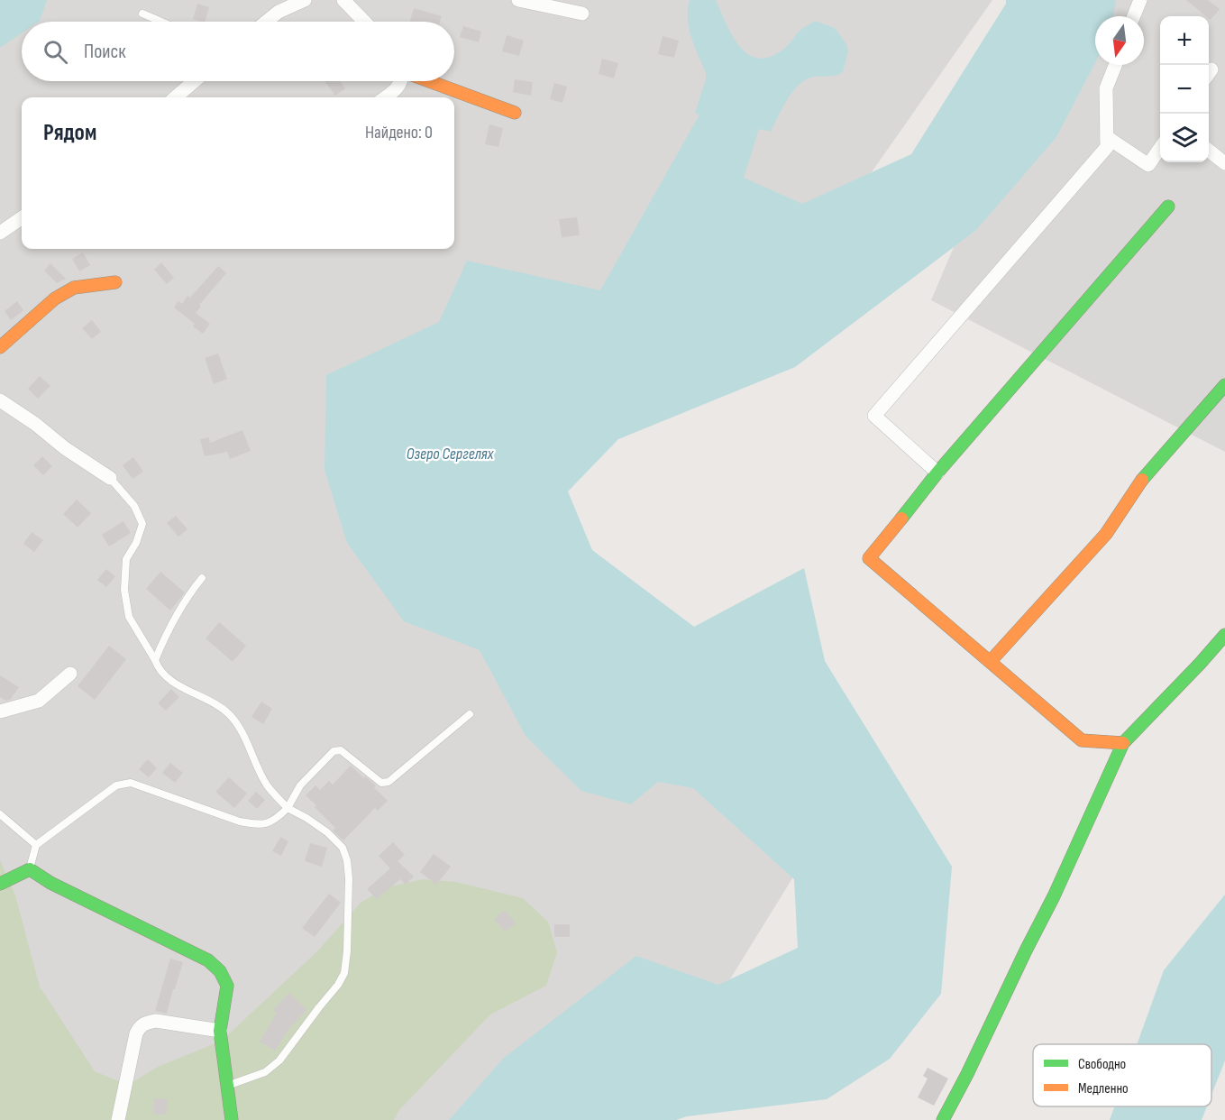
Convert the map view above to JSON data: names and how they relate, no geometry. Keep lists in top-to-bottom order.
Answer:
{
  "water": ["Озеро Сергелях"],
  "legend": ["Свободно", "Медленно"],
  "north": "bottom",
  "page": {
    "map_buttons": ["+", "−"],
    "search": "Поиск",
    "heading": ["Рядом", "Найдено: 0"]
  }
}
